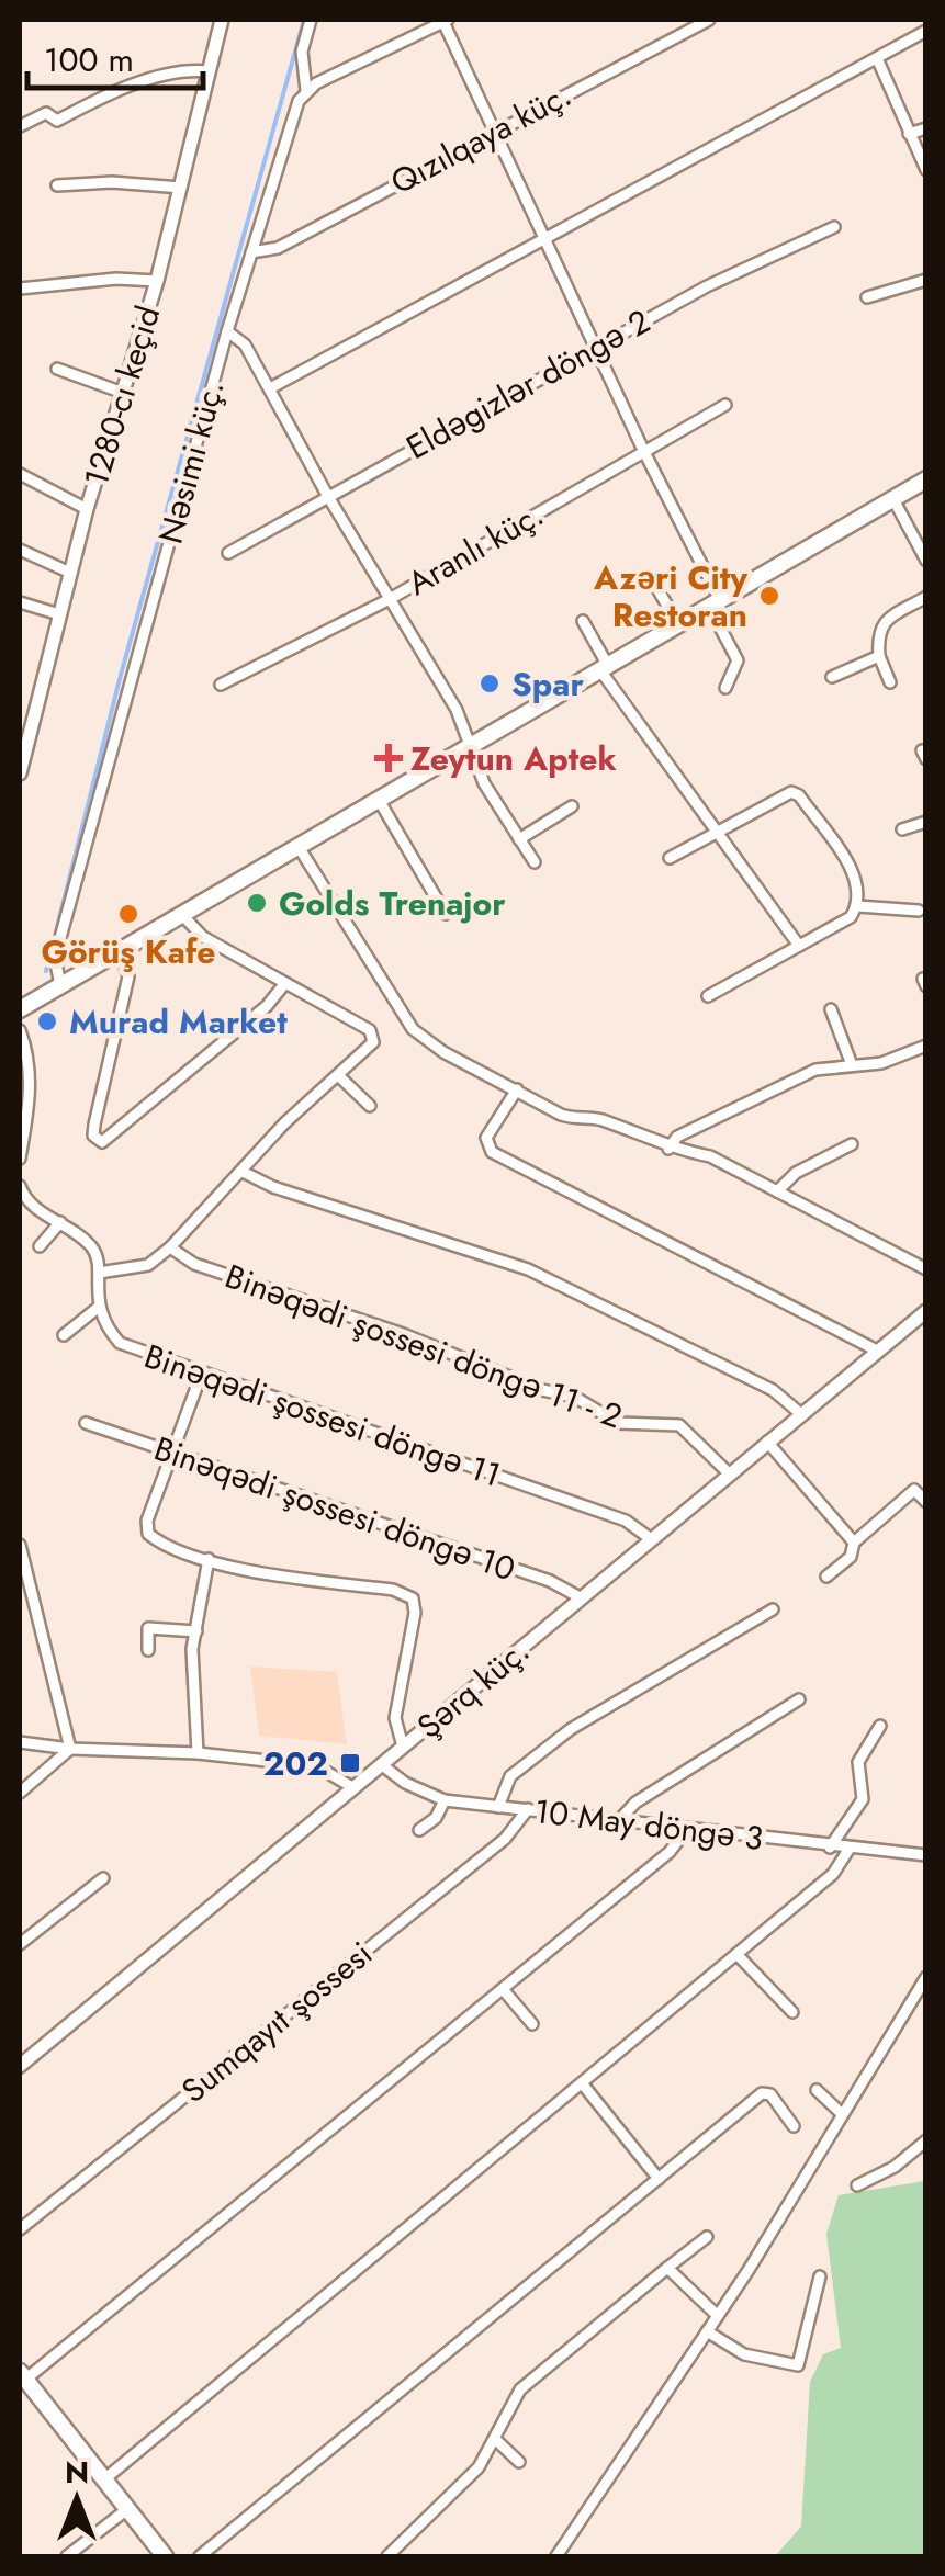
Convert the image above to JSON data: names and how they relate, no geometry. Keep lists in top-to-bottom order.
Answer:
{
  "streets": {
    "street": [
      "Qızılqaya küç.",
      "Eldəgizlər döngə 2",
      "1280-cı keçid",
      "Nəsimi küç.",
      "Aranlı küç.",
      "Binəqədi şossesi döngə 11 - 2",
      "Binəqədi şossesi döngə 11",
      "Binəqədi şossesi döngə 10",
      "Şərq küç.",
      "10 May döngə 3",
      "Sumqayıt şossesi"
    ]
  },
  "crossings": [
    ["Qızılqaya küç.", "Nəsimi küç."],
    ["Binəqədi şossesi döngə 11 - 2", "Şərq küç."],
    ["Binəqədi şossesi döngə 11", "Şərq küç."],
    ["Binəqədi şossesi döngə 10", "Şərq küç."],
    ["Şərq küç.", "10 May döngə 3"],
    ["10 May döngə 3", "Sumqayıt şossesi"]
  ],
  "places": {
    "other": [
      "Azəri City Restoran",
      "Spar",
      "Golds Trenajor",
      "Görüş Kafe",
      "Murad Market"
    ],
    "health": ["Zeytun Aptek"],
    "transit": ["202"]
  },
  "scale_bar": "100 m",
  "north": "top"
}
